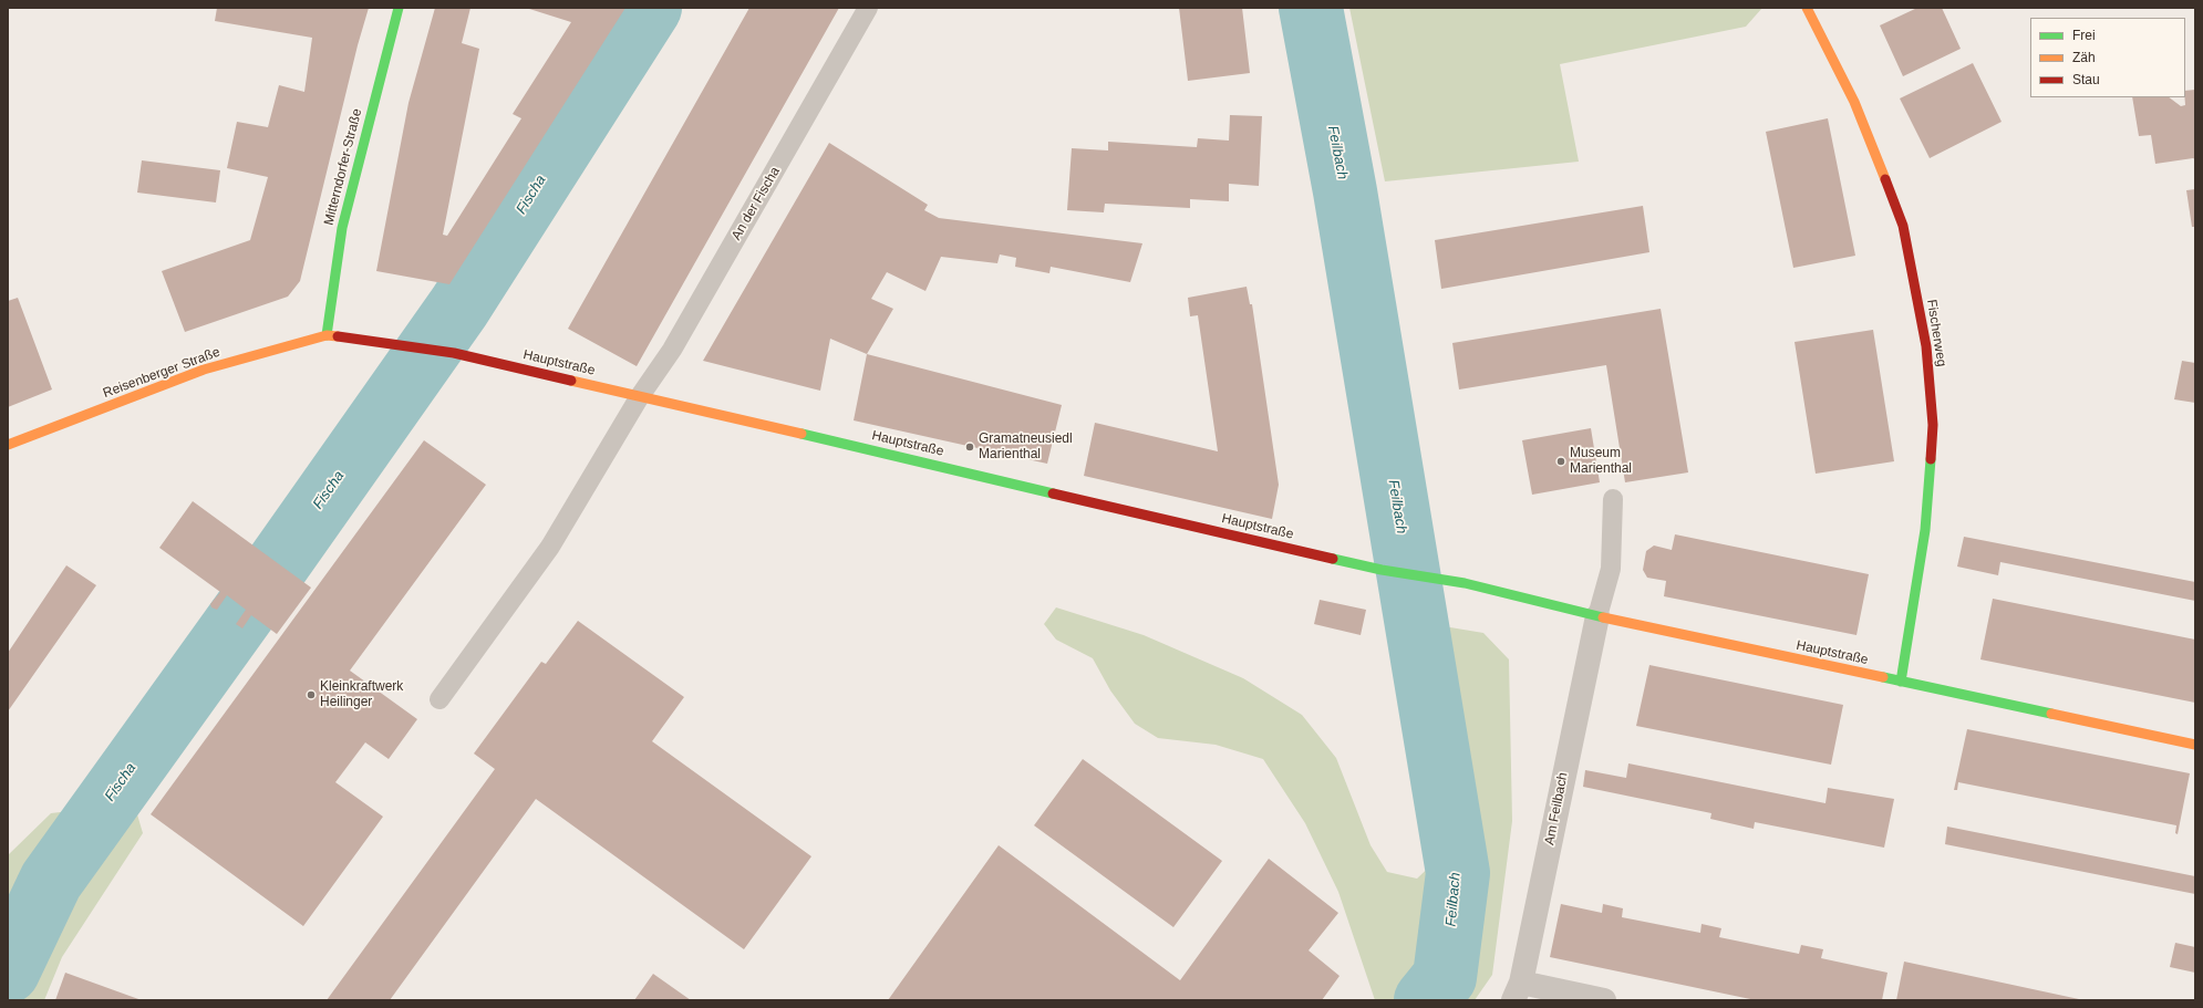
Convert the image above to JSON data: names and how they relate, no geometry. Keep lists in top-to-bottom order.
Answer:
{
  "streets": {
    "main road": [
      "Mitterndorfer-Straße",
      "Fischerweg",
      "Hauptstraße",
      "Reisenberger Straße"
    ],
    "street": ["Am Feilbach"],
    "lane": ["An der Fischa"]
  },
  "crossings": [
    ["Mitterndorfer-Straße", "Hauptstraße"],
    ["Mitterndorfer-Straße", "Reisenberger Straße"],
    ["An der Fischa", "Hauptstraße"],
    ["Fischerweg", "Hauptstraße"],
    ["Hauptstraße", "Reisenberger Straße"],
    ["Hauptstraße", "Am Feilbach"]
  ],
  "water": ["Feilbach", "Fischa"],
  "places": ["Gramatneusiedl Marienthal", "Museum Marienthal", "Kleinkraftwerk Heilinger"],
  "legend": ["Frei", "Zäh", "Stau"]
}
